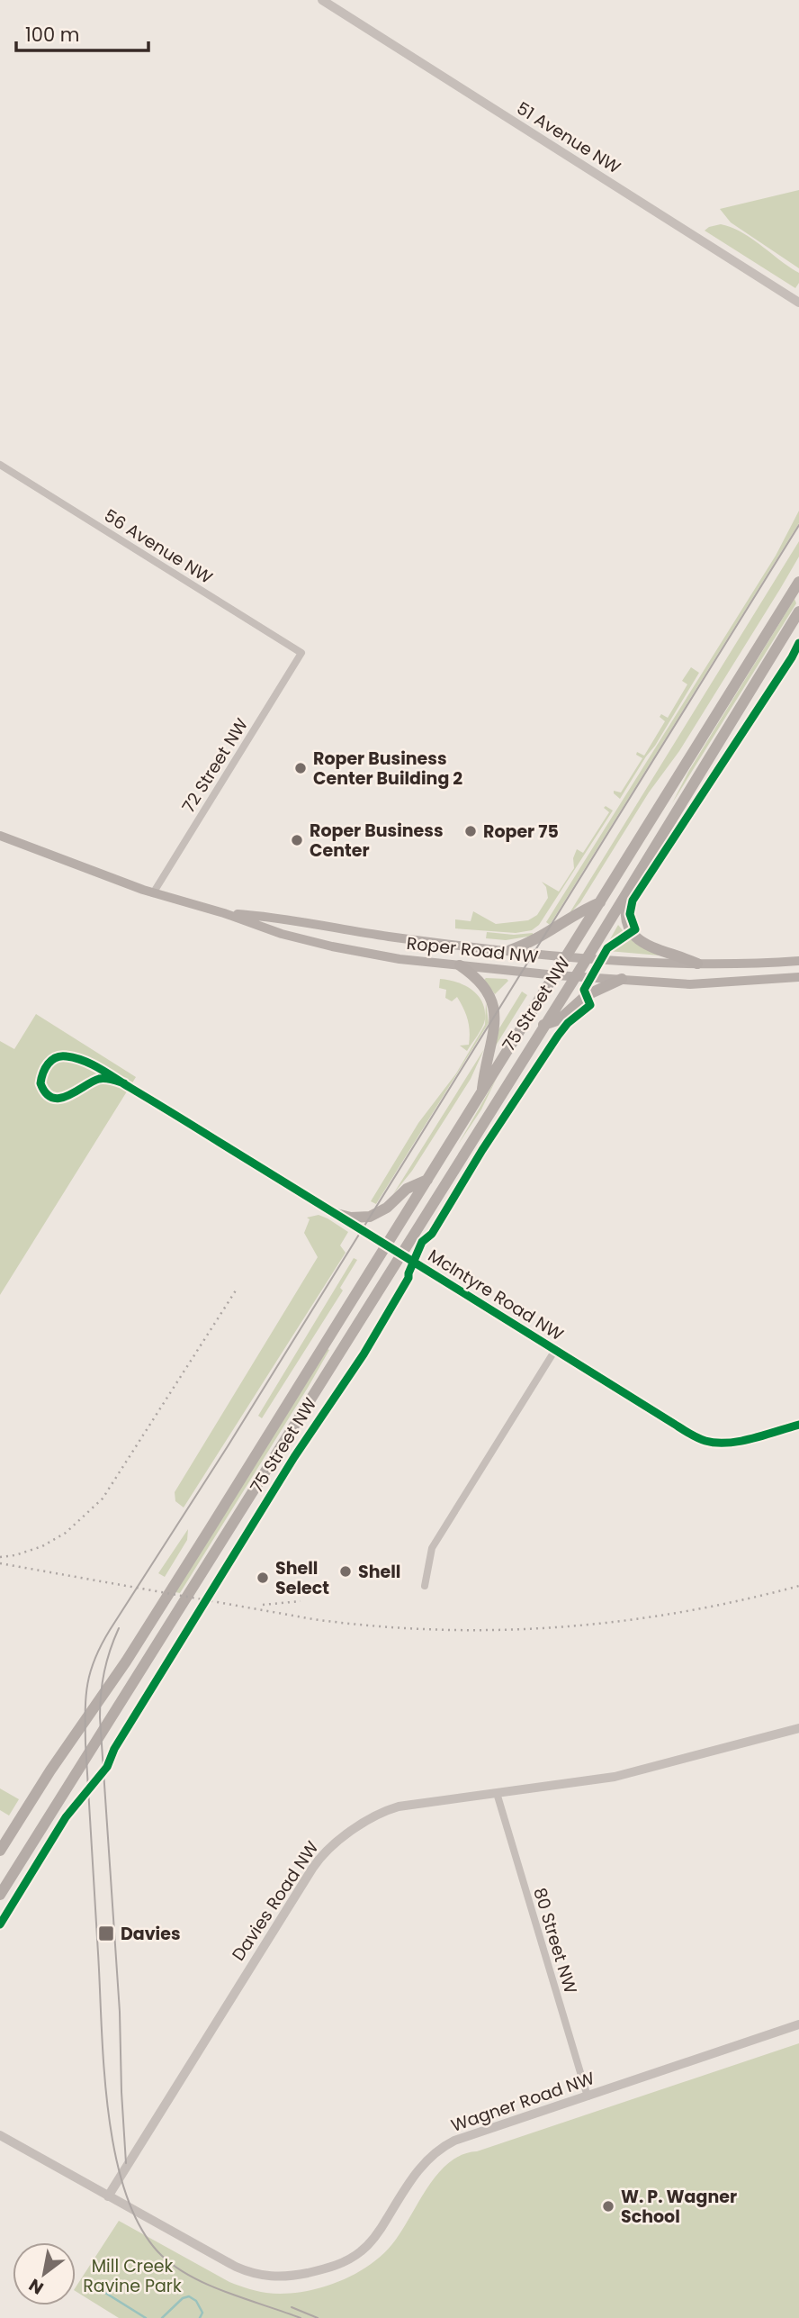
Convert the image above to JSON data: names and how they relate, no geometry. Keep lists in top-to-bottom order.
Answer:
{
  "streets": {
    "main road": ["Roper Road NW", "75 Street NW"],
    "street": [
      "51 Avenue NW",
      "56 Avenue NW",
      "72 Street NW",
      "McIntyre Road NW",
      "Davies Road NW",
      "80 Street NW",
      "Wagner Road NW"
    ]
  },
  "crossings": [
    ["56 Avenue NW", "72 Street NW"],
    ["72 Street NW", "Roper Road NW"],
    ["Roper Road NW", "75 Street NW"],
    ["75 Street NW", "McIntyre Road NW"],
    ["Davies Road NW", "80 Street NW"],
    ["Davies Road NW", "Wagner Road NW"],
    ["80 Street NW", "Wagner Road NW"]
  ],
  "parks": ["Mill Creek Ravine Park"],
  "places": {
    "other": [
      "Roper Business Center Building 2",
      "Roper 75",
      "Roper Business Center",
      "Shell",
      "Shell Select",
      "W. P. Wagner School"
    ],
    "transit": ["Davies"]
  },
  "scale_bar": "100 m",
  "north": "bottom left"
}
